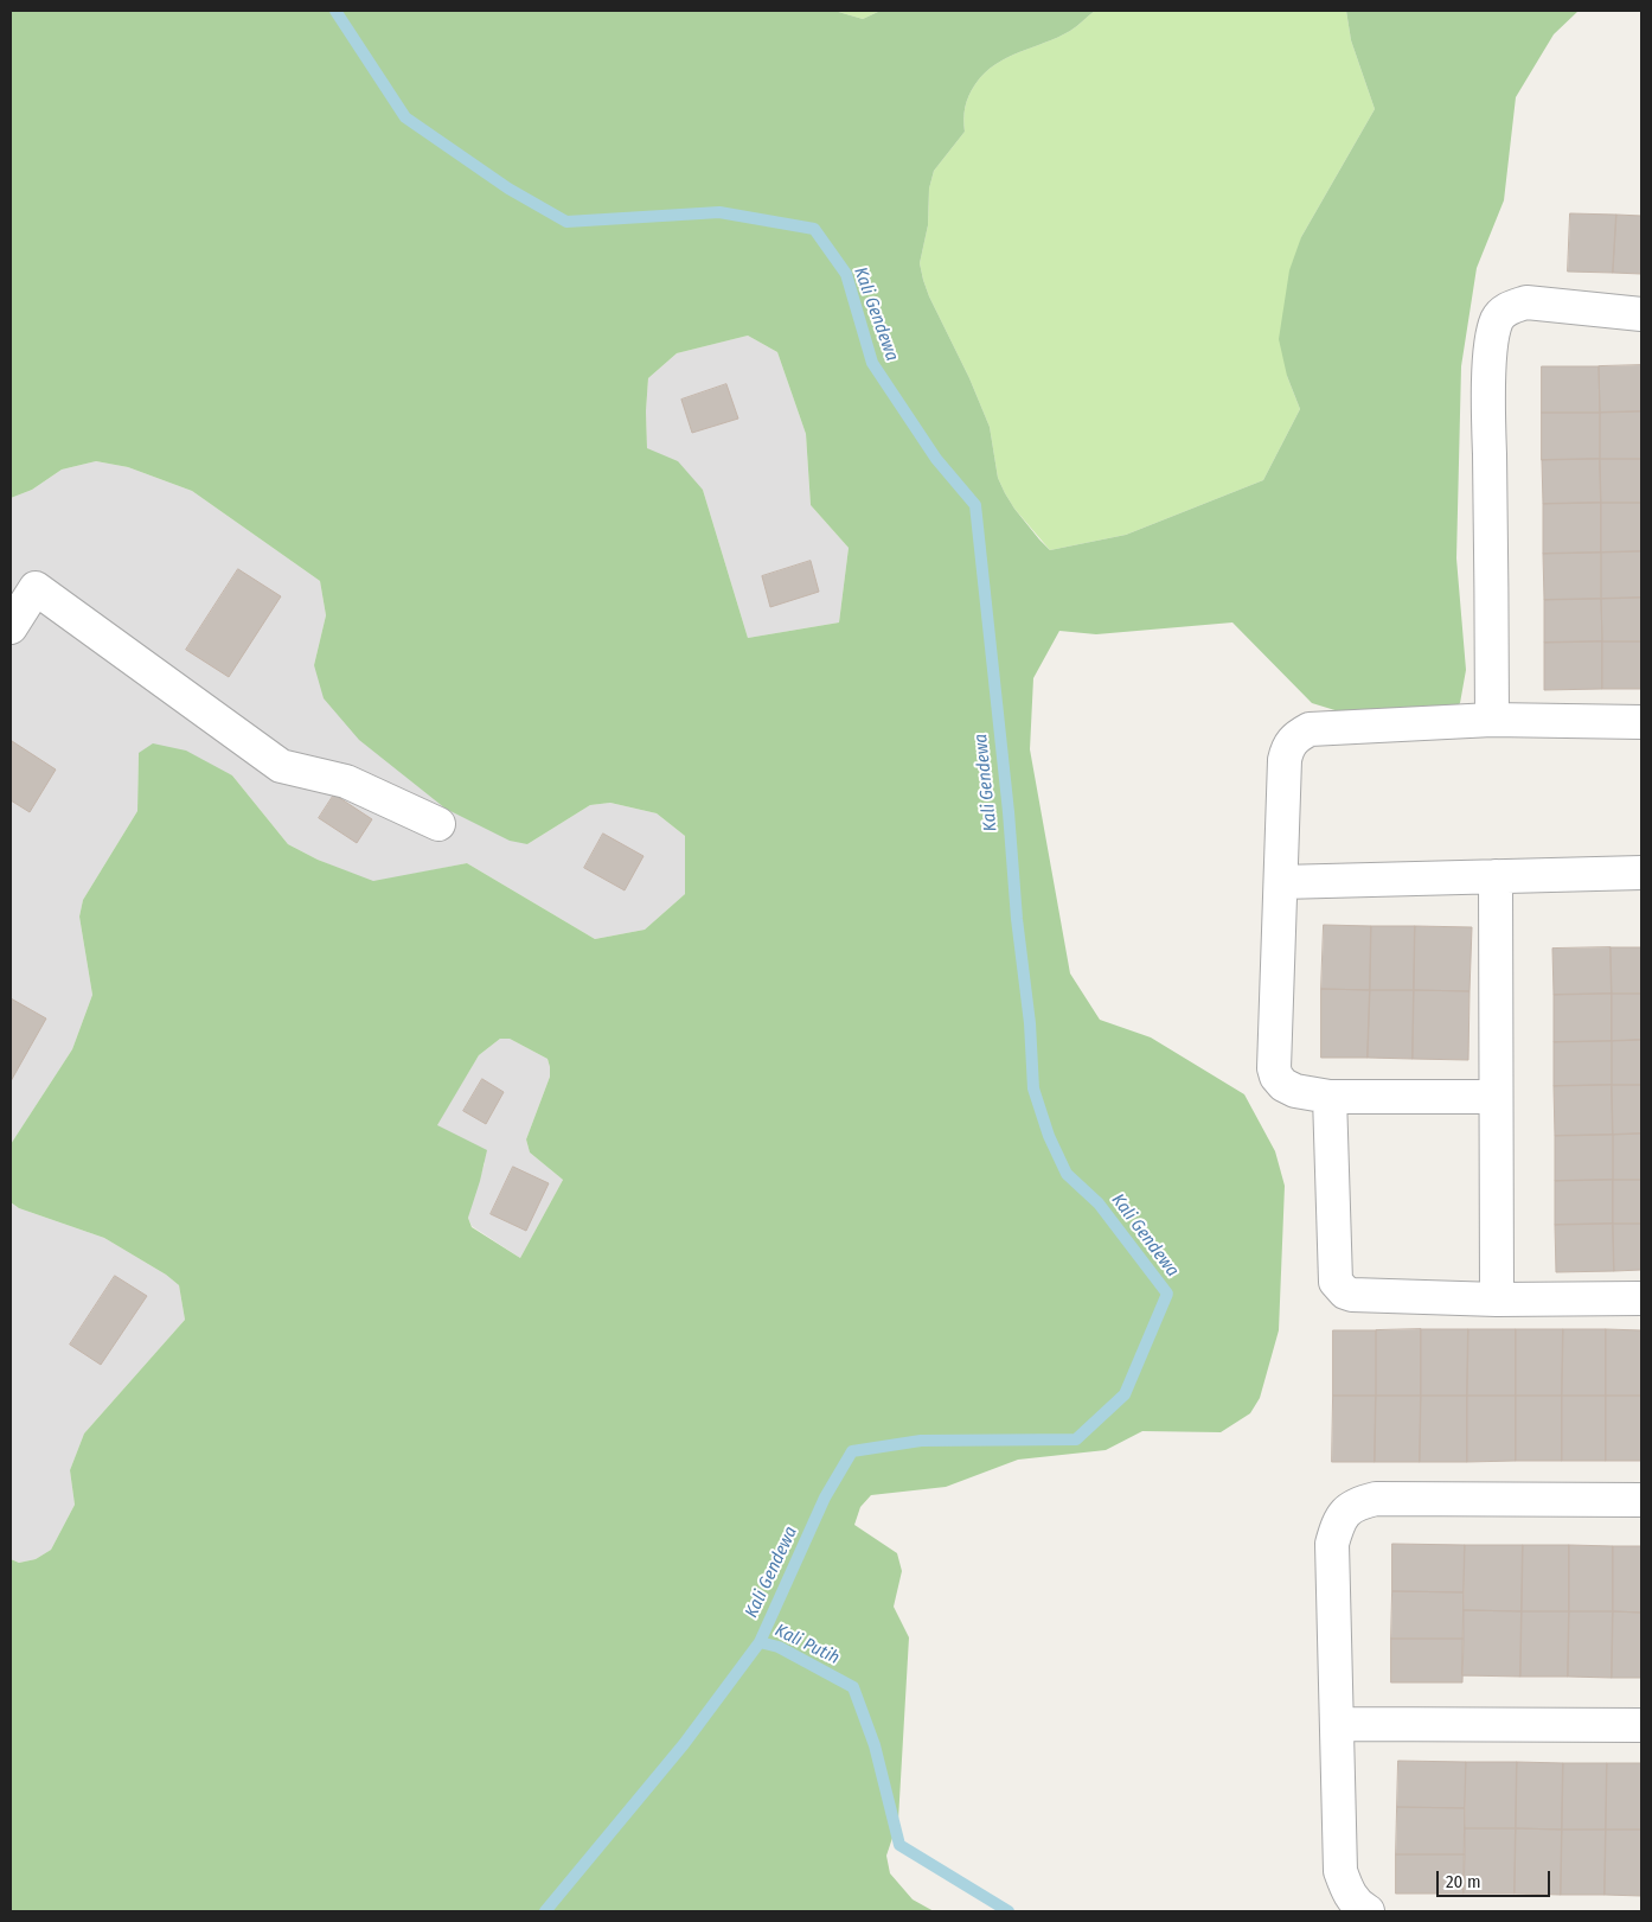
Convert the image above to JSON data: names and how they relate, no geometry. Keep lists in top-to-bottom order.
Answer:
{
  "water": ["Kali Gendewa", "Kali Putih"],
  "scale_bar": "20 m"
}
